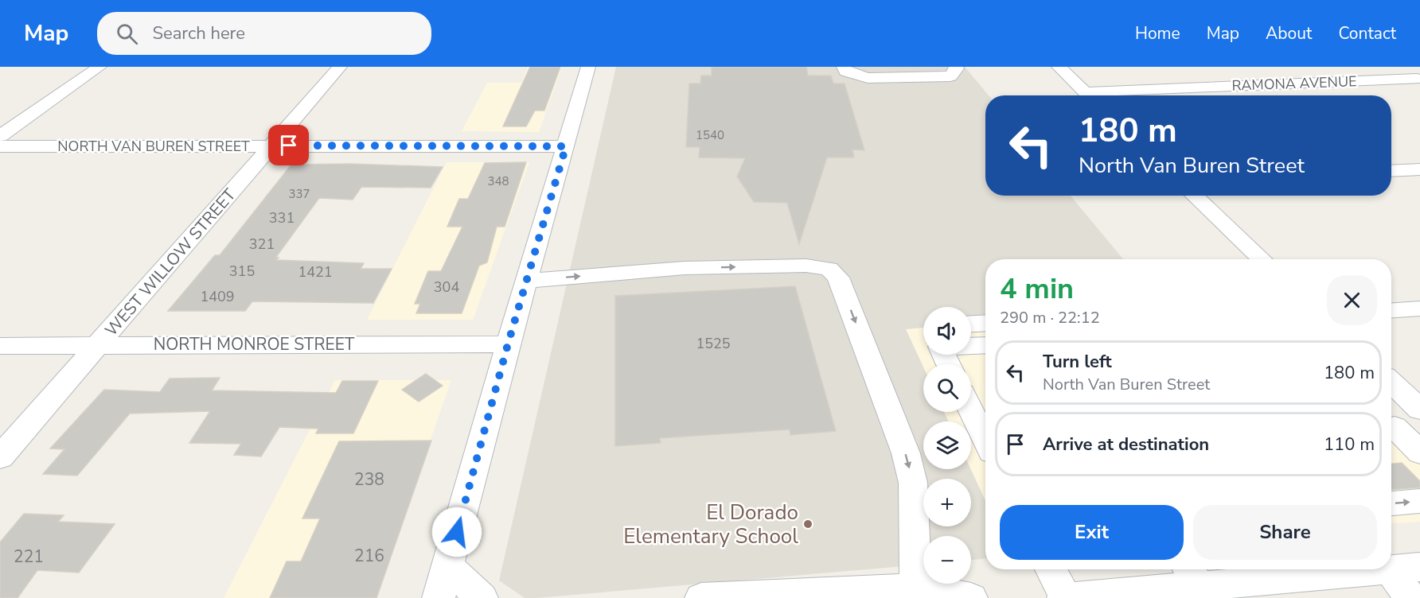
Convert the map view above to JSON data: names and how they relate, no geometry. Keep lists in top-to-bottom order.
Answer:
{
  "streets": {
    "street": [
      "RAMONA AVENUE",
      "NORTH VAN BUREN STREET",
      "WEST WILLOW STREET",
      "NORTH MONROE STREET"
    ]
  },
  "crossings": [
    ["NORTH VAN BUREN STREET", "WEST WILLOW STREET"],
    ["WEST WILLOW STREET", "NORTH MONROE STREET"]
  ],
  "places": ["El Dorado Elementary School"],
  "house_numbers": [
    "1540",
    "348",
    "337",
    "331",
    "321",
    "315",
    "1421",
    "304",
    "1409",
    "1525",
    "238",
    "216",
    "221"
  ],
  "page": {
    "header": "Map",
    "search": "Search here",
    "nav": [
      "Home",
      "Map",
      "About",
      "Contact"
    ],
    "turn": ["180 m", "North Van Buren Street"],
    "heading": ["4 min", "290 m · 22:12"],
    "map_buttons": ["+", "−"],
    "list": [
      {
        "name": "Turn left",
        "note": "North Van Buren Street",
        "value": "180 m"
      },
      {
        "name": "Arrive at destination",
        "value": "110 m"
      }
    ],
    "buttons": ["Exit", "Share"]
  }
}
